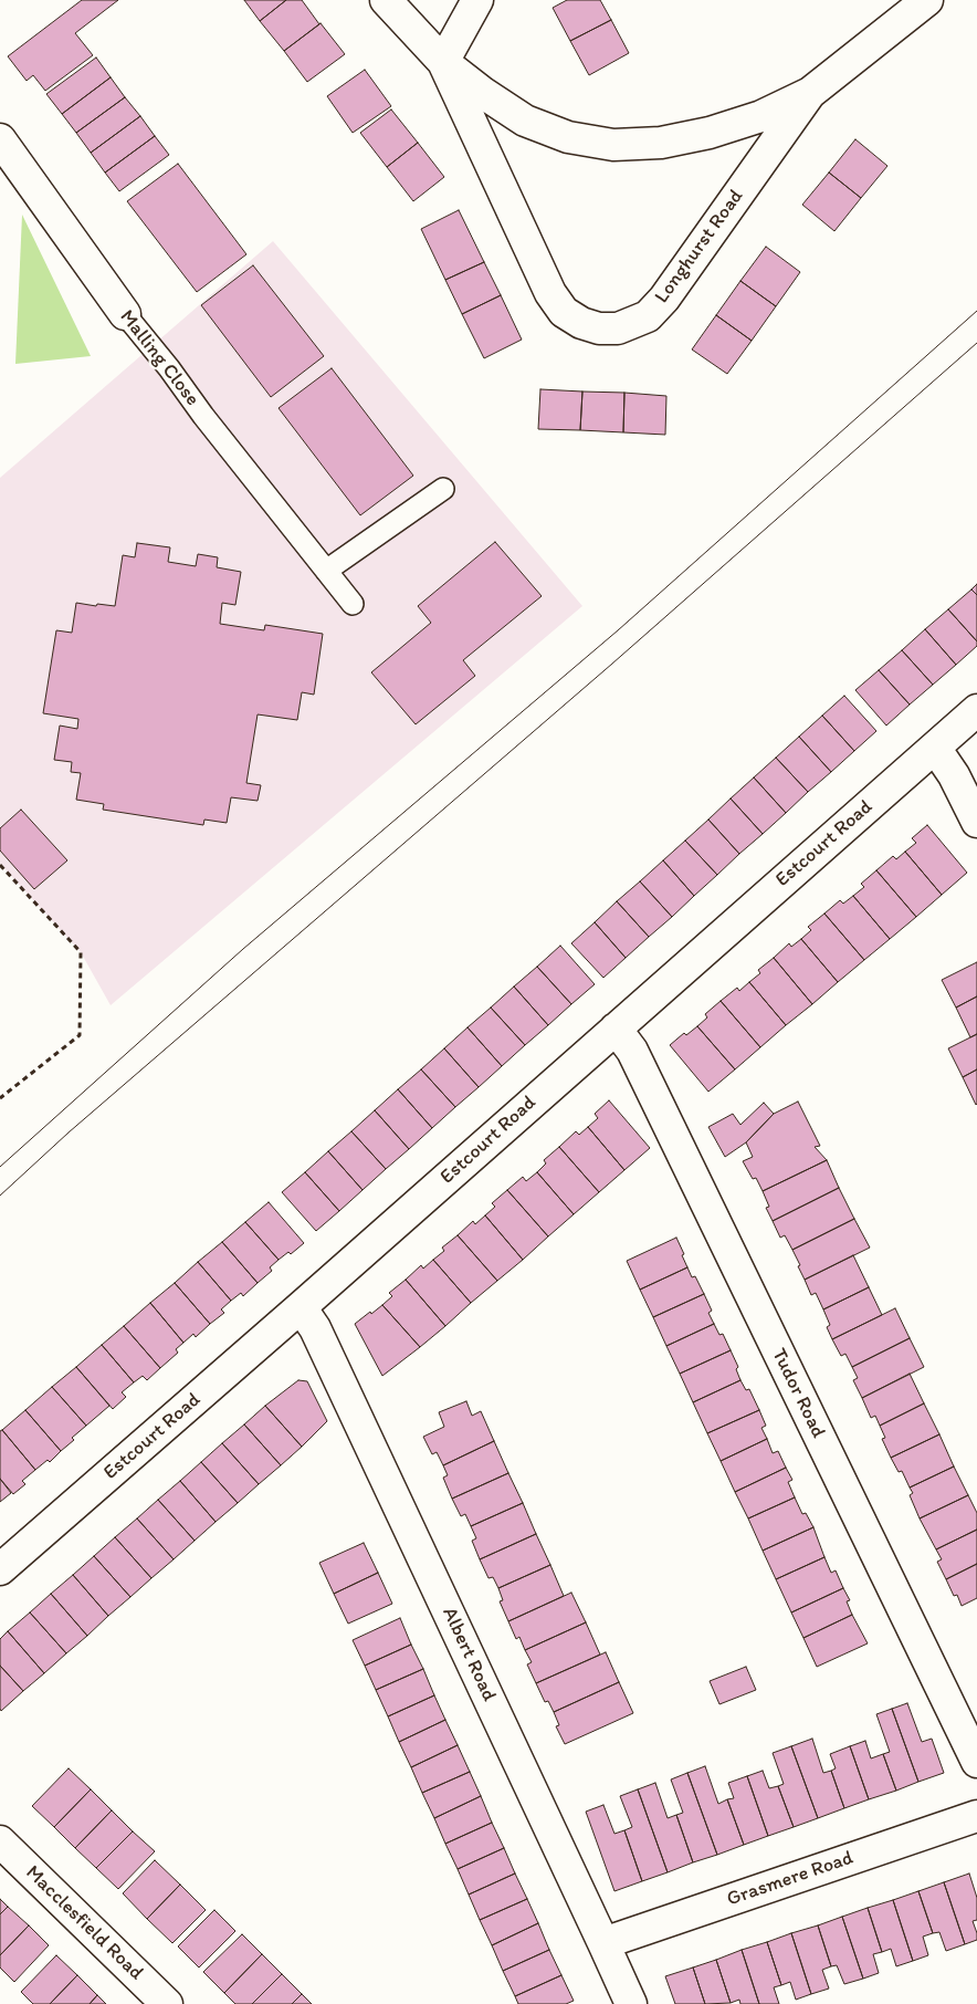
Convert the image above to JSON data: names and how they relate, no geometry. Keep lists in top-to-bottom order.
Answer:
{
  "streets": {
    "street": [
      "Longhurst Road",
      "Malling Close",
      "Estcourt Road",
      "Tudor Road",
      "Albert Road",
      "Grasmere Road",
      "Macclesfield Road"
    ]
  },
  "crossings": [
    ["Estcourt Road", "Tudor Road"],
    ["Estcourt Road", "Albert Road"],
    ["Albert Road", "Grasmere Road"]
  ]
}
